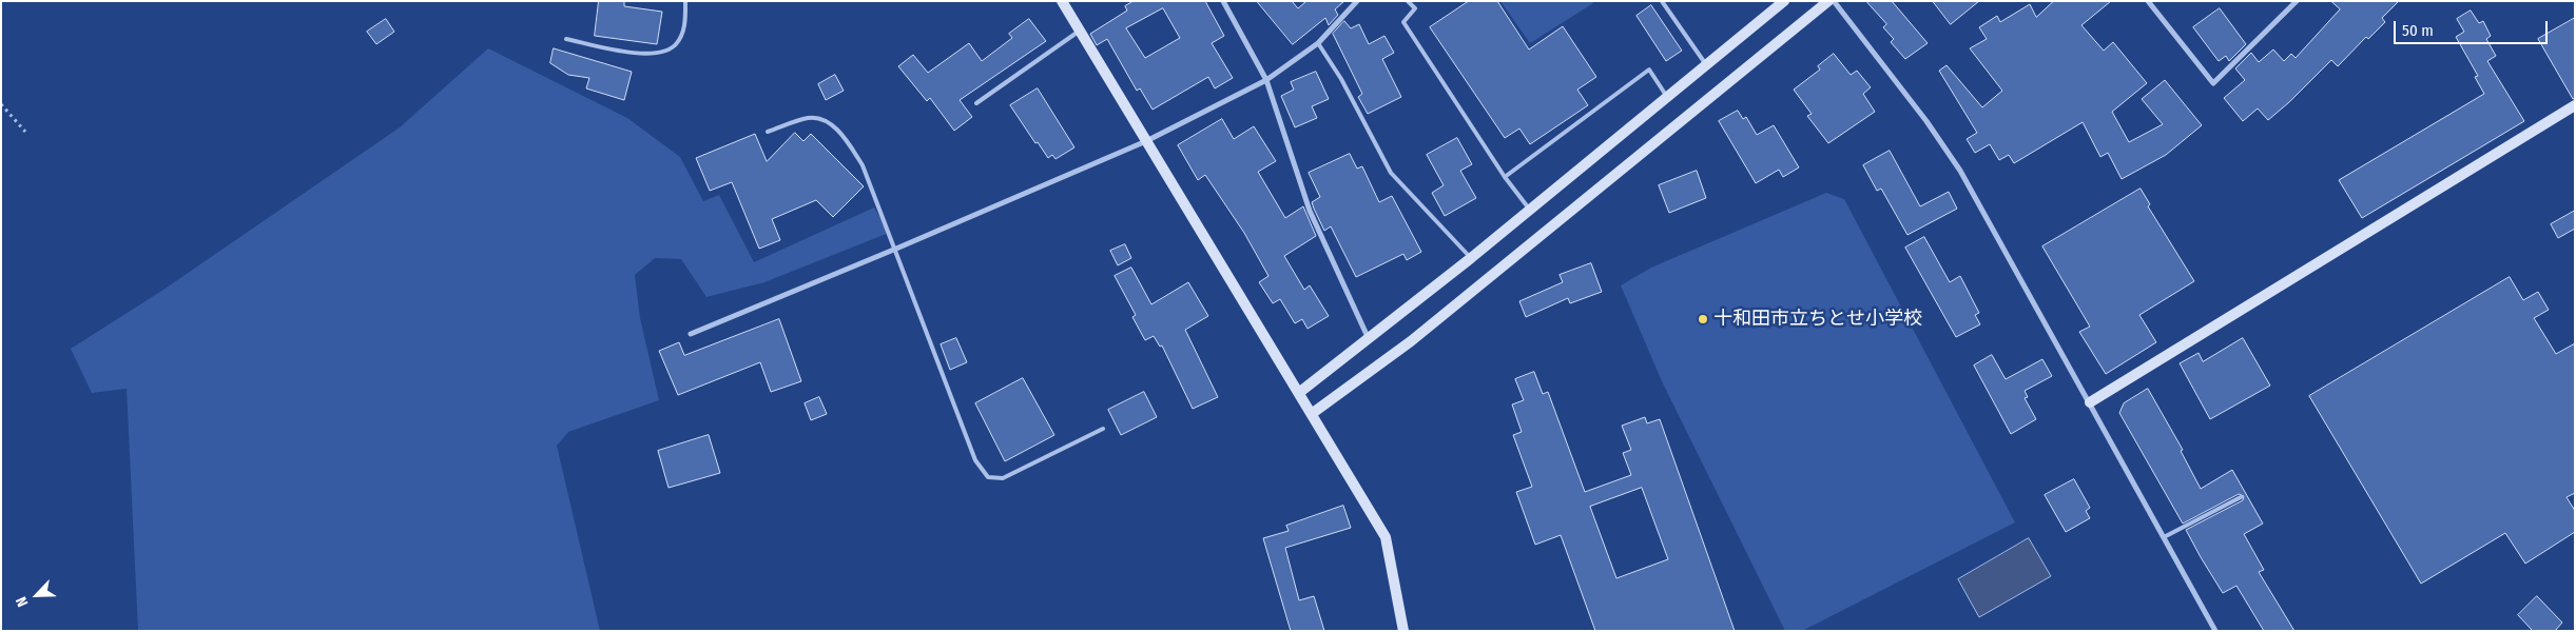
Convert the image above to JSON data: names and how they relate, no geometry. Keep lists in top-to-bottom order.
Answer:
{
  "places": ["十和田市立ちとせ小学校"],
  "scale_bar": "50 m",
  "north": "bottom left"
}
